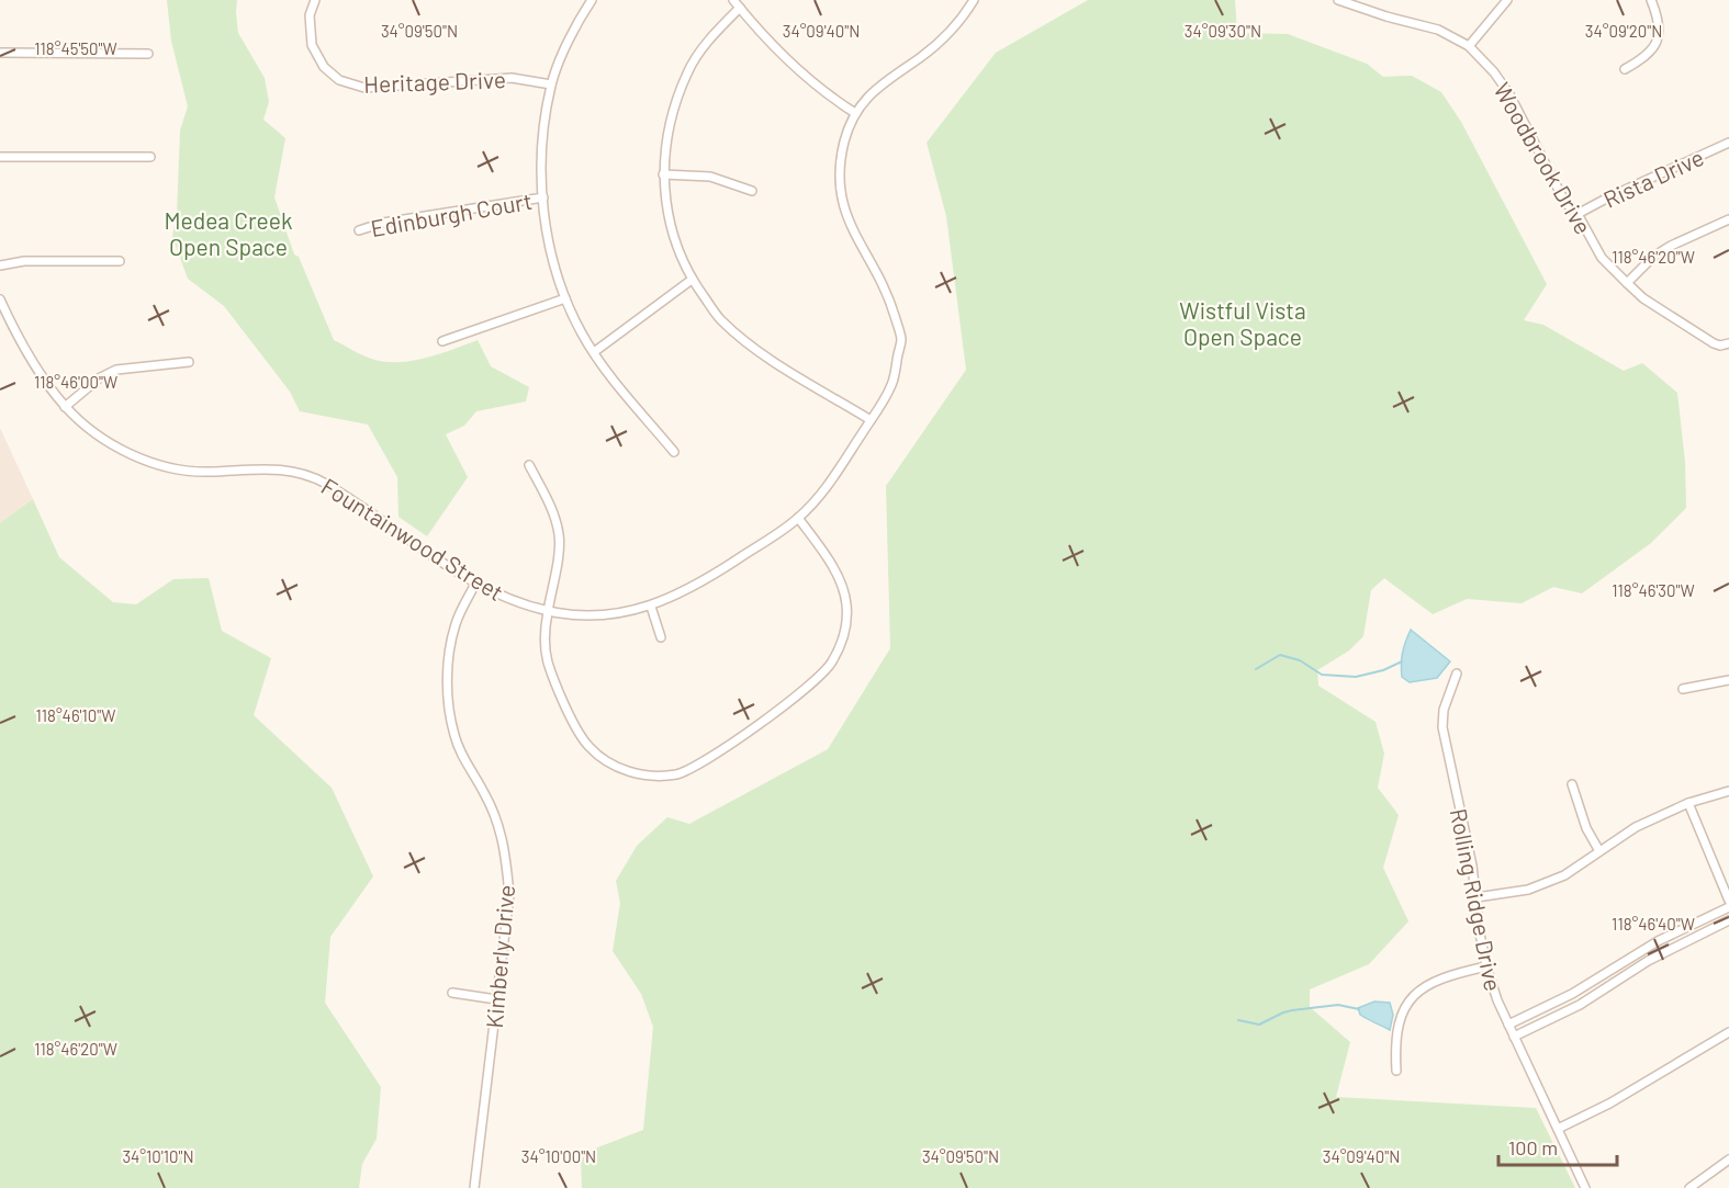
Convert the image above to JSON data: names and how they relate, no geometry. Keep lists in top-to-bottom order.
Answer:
{
  "streets": {
    "street": [
      "Heritage Drive",
      "Woodbrook Drive",
      "Rista Drive",
      "Edinburgh Court",
      "Fountainwood Street",
      "Rolling Ridge Drive",
      "Kimberly Drive"
    ]
  },
  "crossings": [
    ["Woodbrook Drive", "Rista Drive"],
    ["Fountainwood Street", "Kimberly Drive"]
  ],
  "parks": ["Medea Creek Open Space", "Wistful Vista Open Space"],
  "scale_bar": "100 m",
  "coordinates": [
    "34°09'20\"N",
    "34°09'50\"N",
    "34°09'40\"N",
    "34°09'30\"N",
    "118°45'50\"W",
    "118°46'20\"W",
    "118°46'00\"W",
    "118°46'30\"W",
    "118°46'10\"W",
    "118°46'40\"W",
    "34°10'10\"N",
    "34°10'00\"N"
  ]
}
